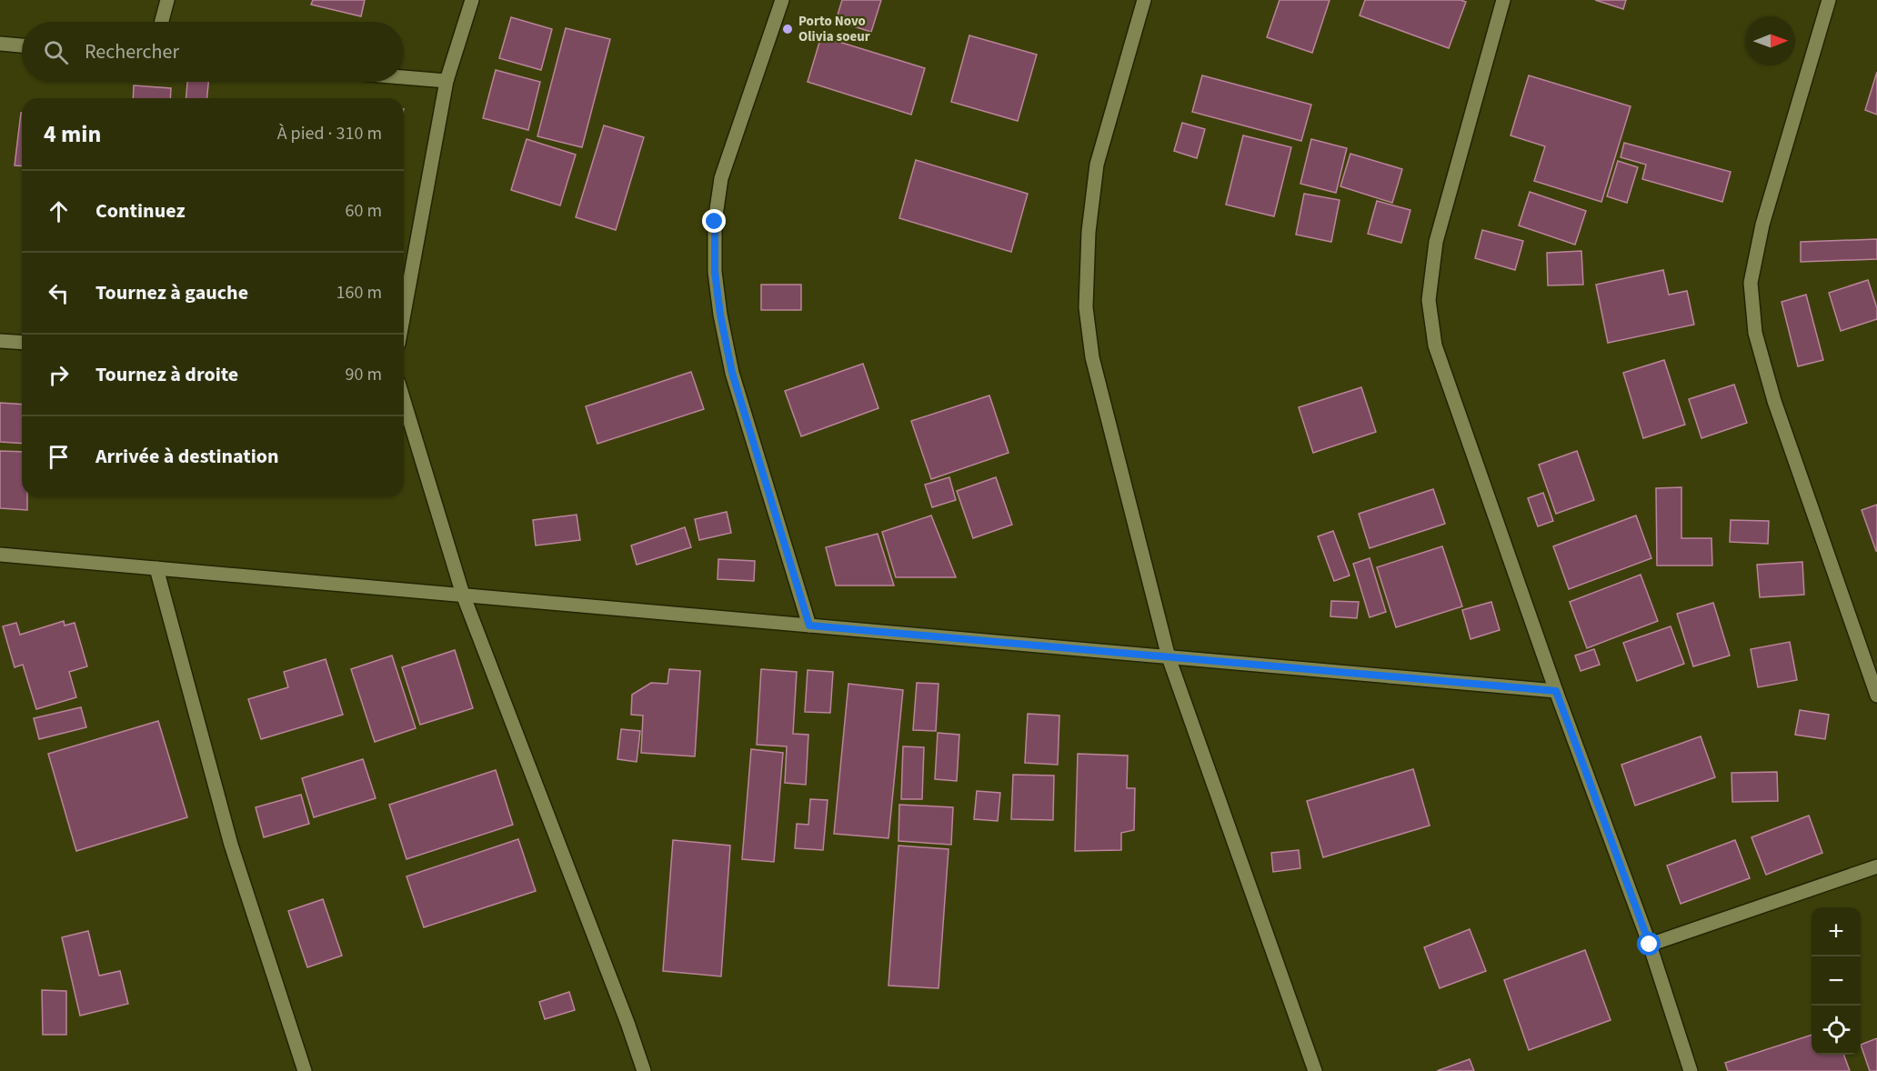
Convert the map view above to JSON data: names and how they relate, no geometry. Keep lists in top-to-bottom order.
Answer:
{
  "places": ["Porto Novo Olivia soeur"],
  "north": "right",
  "page": {
    "search": "Rechercher",
    "heading": ["4 min", "À pied · 310 m"],
    "list": [
      ["Continuez", "60 m"],
      ["Tournez à gauche", "160 m"],
      ["Tournez à droite", "90 m"],
      "Arrivée à destination"
    ],
    "map_buttons": ["+", "−"]
  }
}
